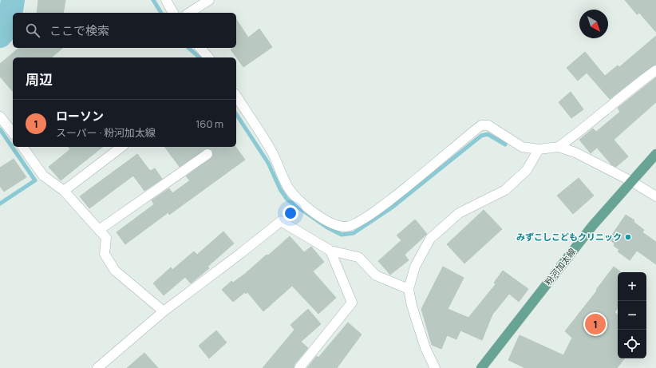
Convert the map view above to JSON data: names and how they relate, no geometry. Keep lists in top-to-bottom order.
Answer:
{
  "streets": {
    "main road": ["粉河加太線"]
  },
  "places": ["みずこしこどもクリニック"],
  "north": "bottom right",
  "page": {
    "search": "ここで検索",
    "heading": "周辺",
    "list": [
      {
        "mark": "1",
        "name": "ローソン",
        "note": "スーパー · 粉河加太線",
        "value": "160 m"
      }
    ],
    "map_buttons": ["+", "−"],
    "pins": "1"
  }
}
